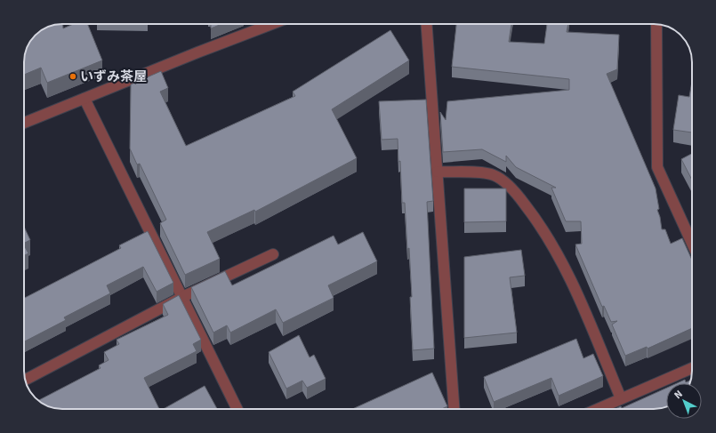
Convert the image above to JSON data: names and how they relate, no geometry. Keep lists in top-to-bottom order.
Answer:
{
  "places": ["いずみ茶屋"],
  "north": "top left"
}
